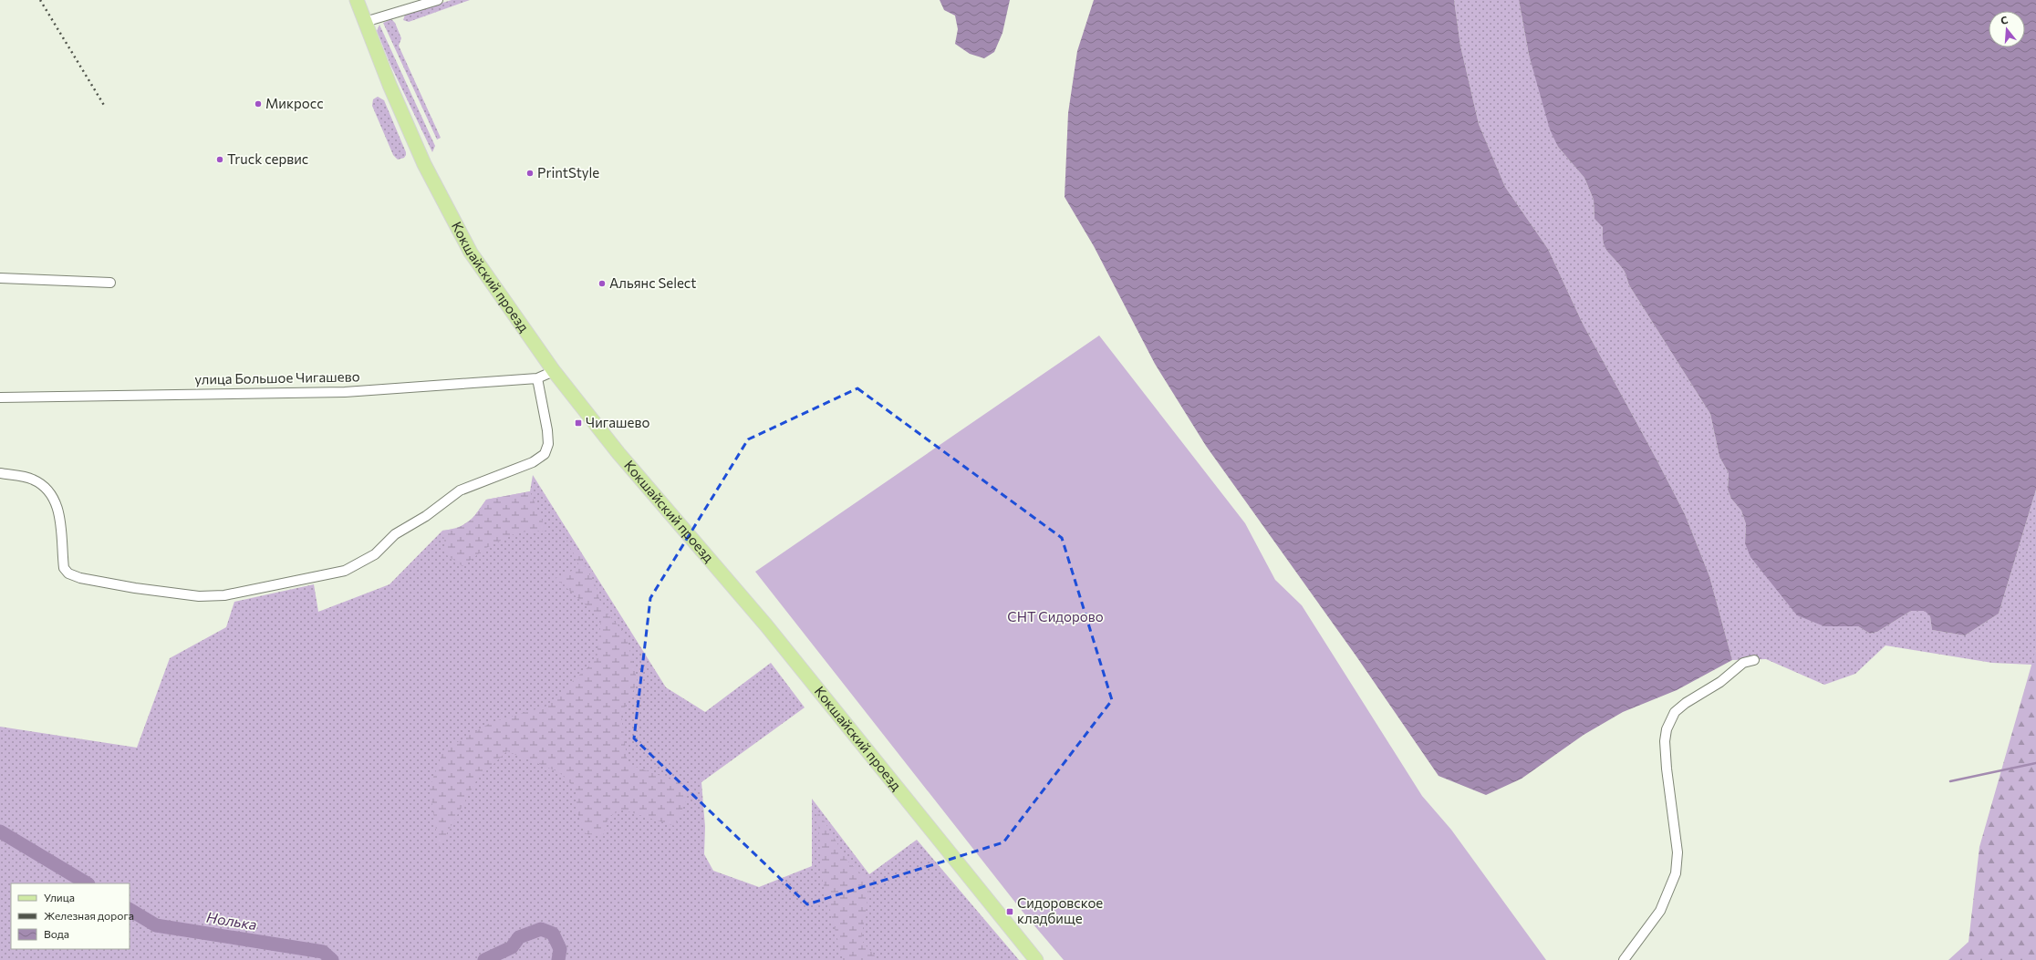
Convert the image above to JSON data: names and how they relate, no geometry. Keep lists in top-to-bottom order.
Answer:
{
  "streets": {
    "main road": ["Кокшайский проезд"],
    "street": ["улица Большое Чигашево"]
  },
  "crossings": [
    ["Кокшайский проезд", "улица Большое Чигашево"]
  ],
  "water": ["Нолька"],
  "parks": ["СНТ Сидорово"],
  "places": {
    "other": [
      "Микросс",
      "Truck сервис",
      "PrintStyle",
      "Альянс Select"
    ],
    "transit": ["Чигашево", "Сидоровское кладбище"]
  },
  "legend": ["Улица", "Железная дорога", "Вода"],
  "north": "top"
}
